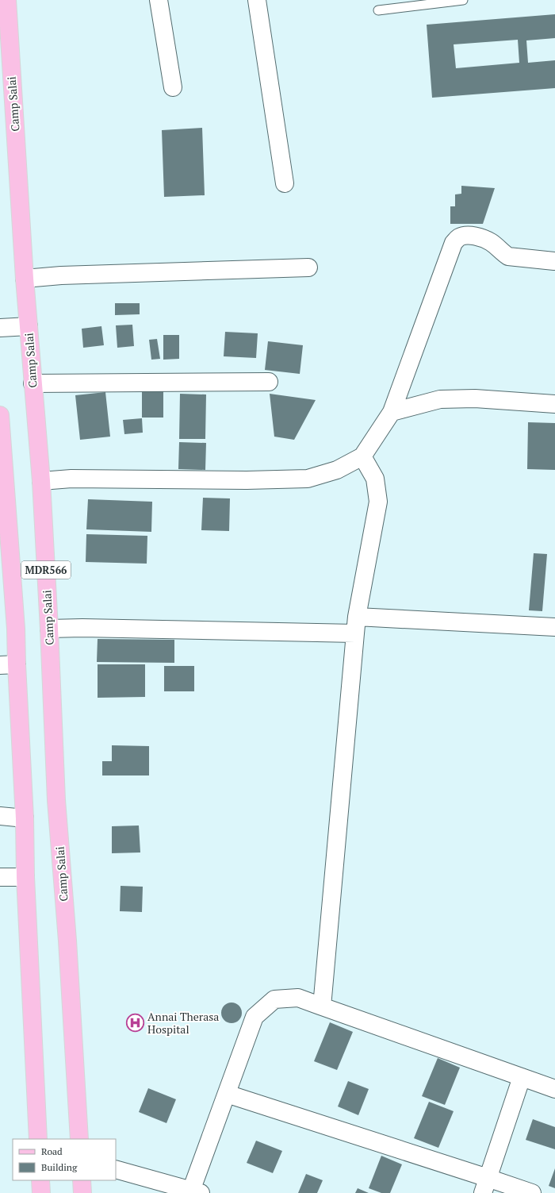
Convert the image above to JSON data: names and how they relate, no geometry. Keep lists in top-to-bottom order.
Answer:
{
  "streets": {
    "main road": ["Camp Salai", "MDR566"]
  },
  "places": {
    "hospital": ["Annai Therasa Hospital"]
  },
  "legend": ["Road", "Building"]
}
